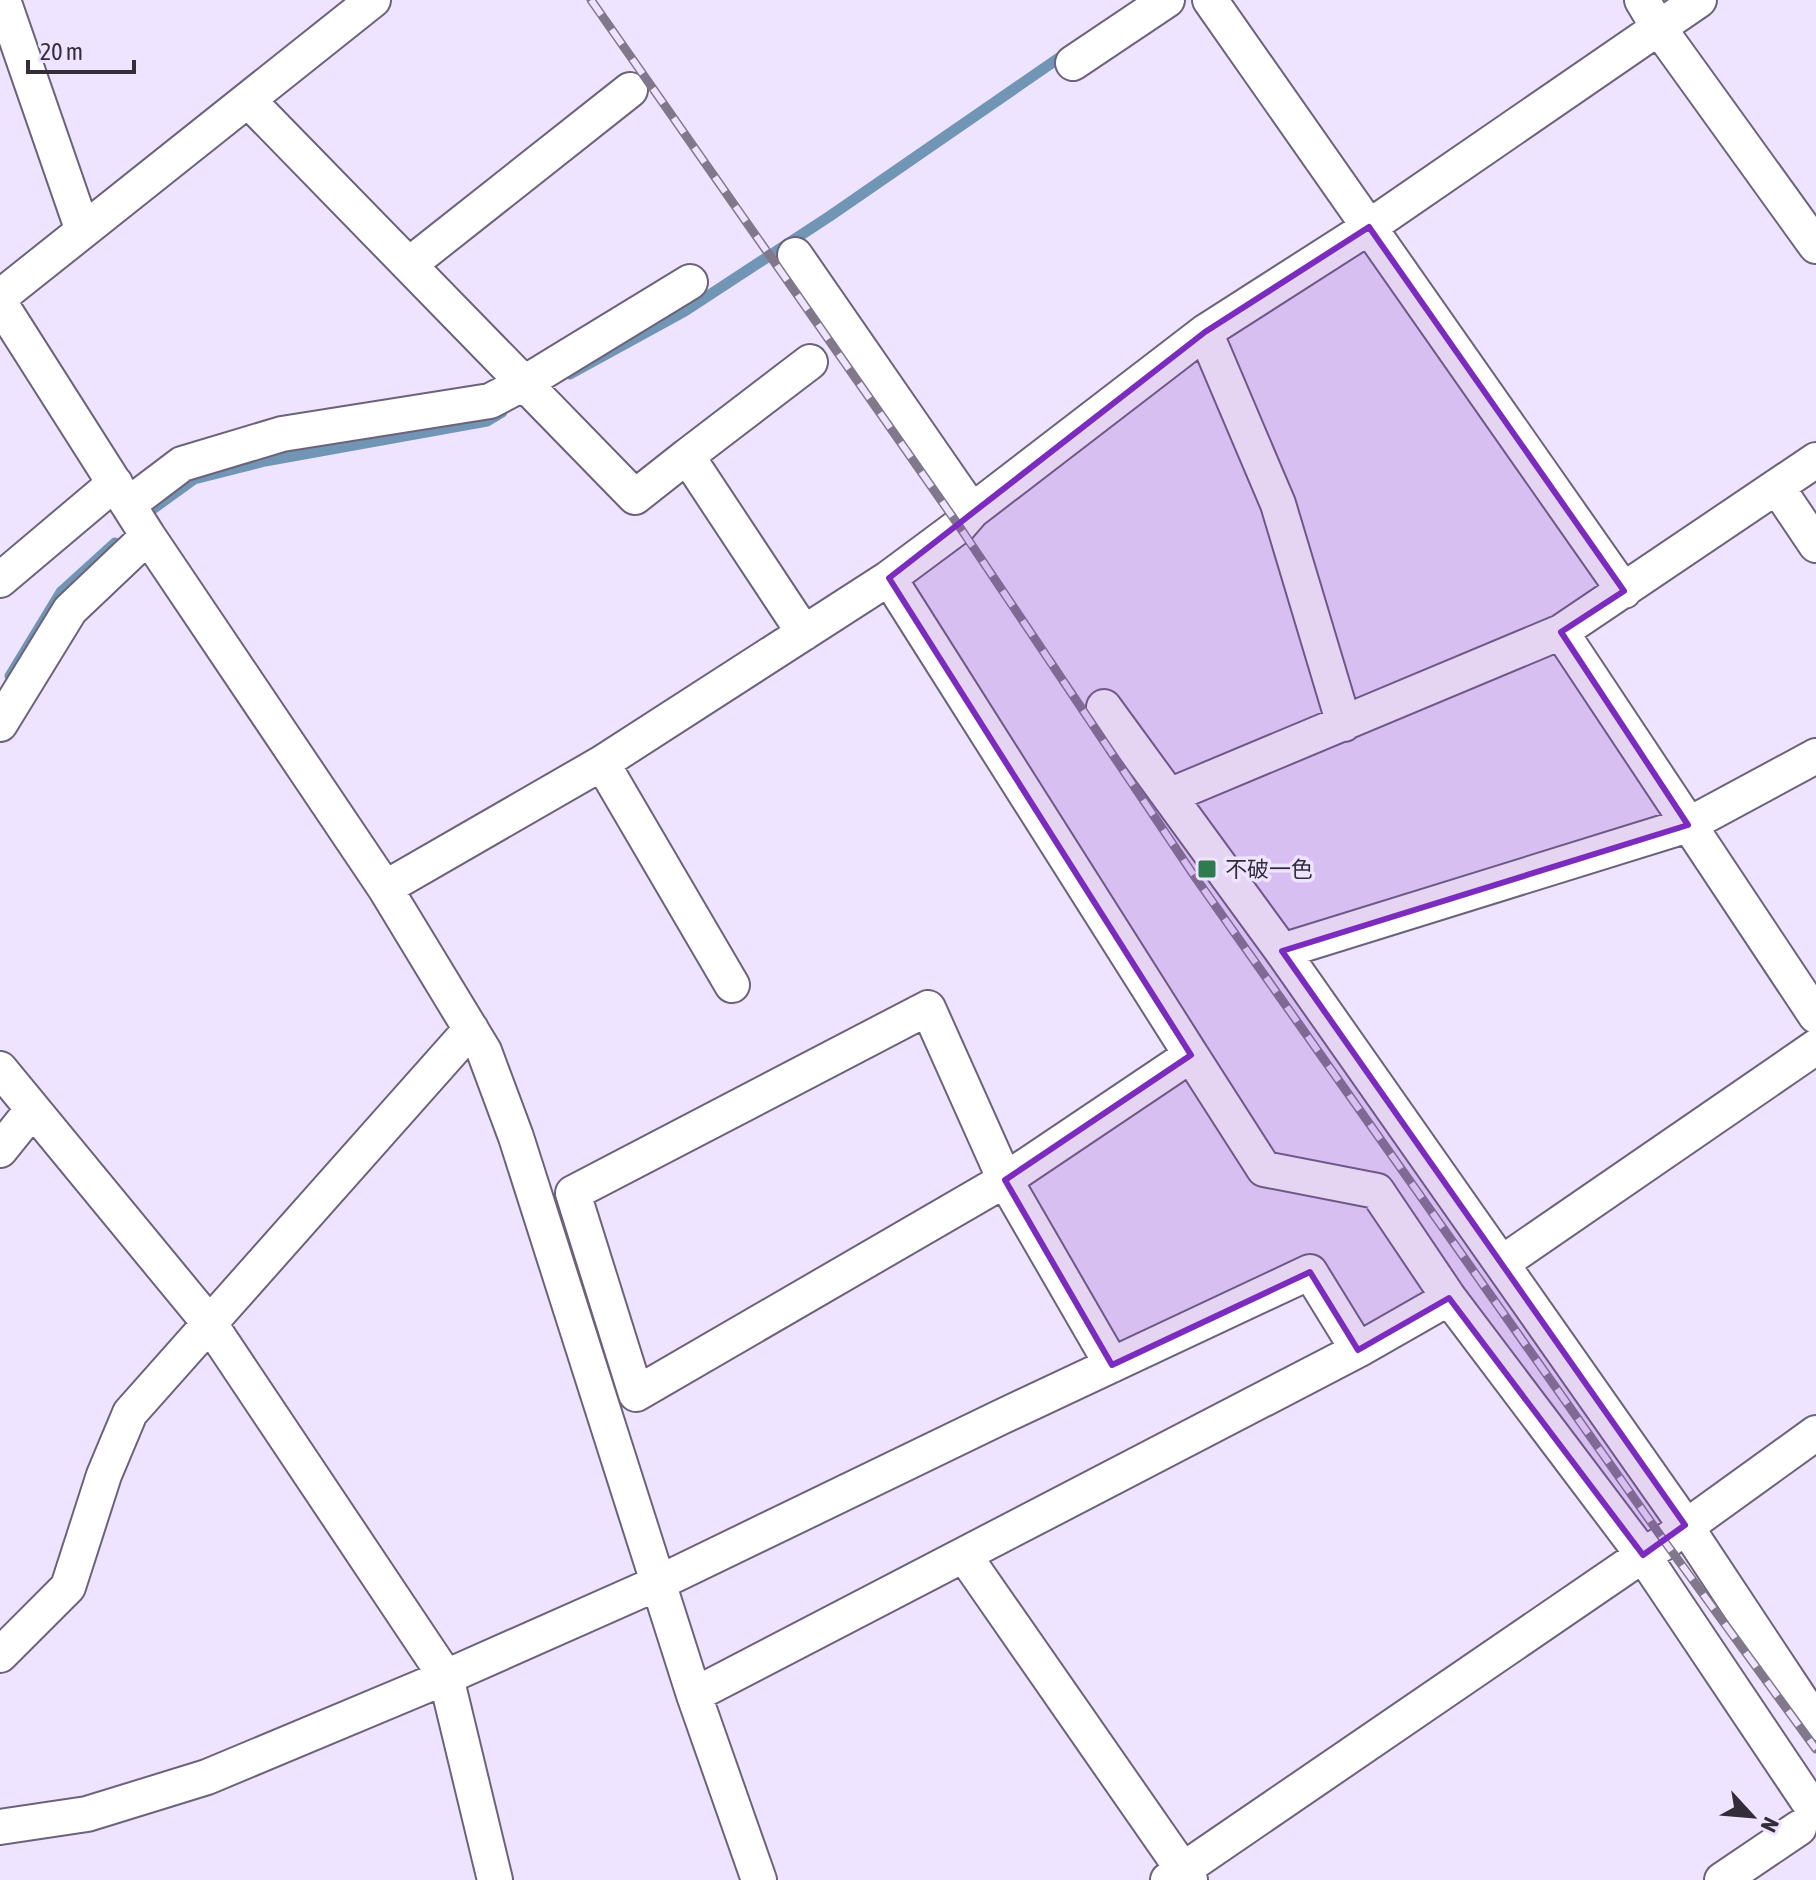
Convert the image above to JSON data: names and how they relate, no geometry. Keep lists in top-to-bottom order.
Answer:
{
  "places": {
    "transit": ["不破一色"]
  },
  "scale_bar": "20 m",
  "north": "bottom right"
}
